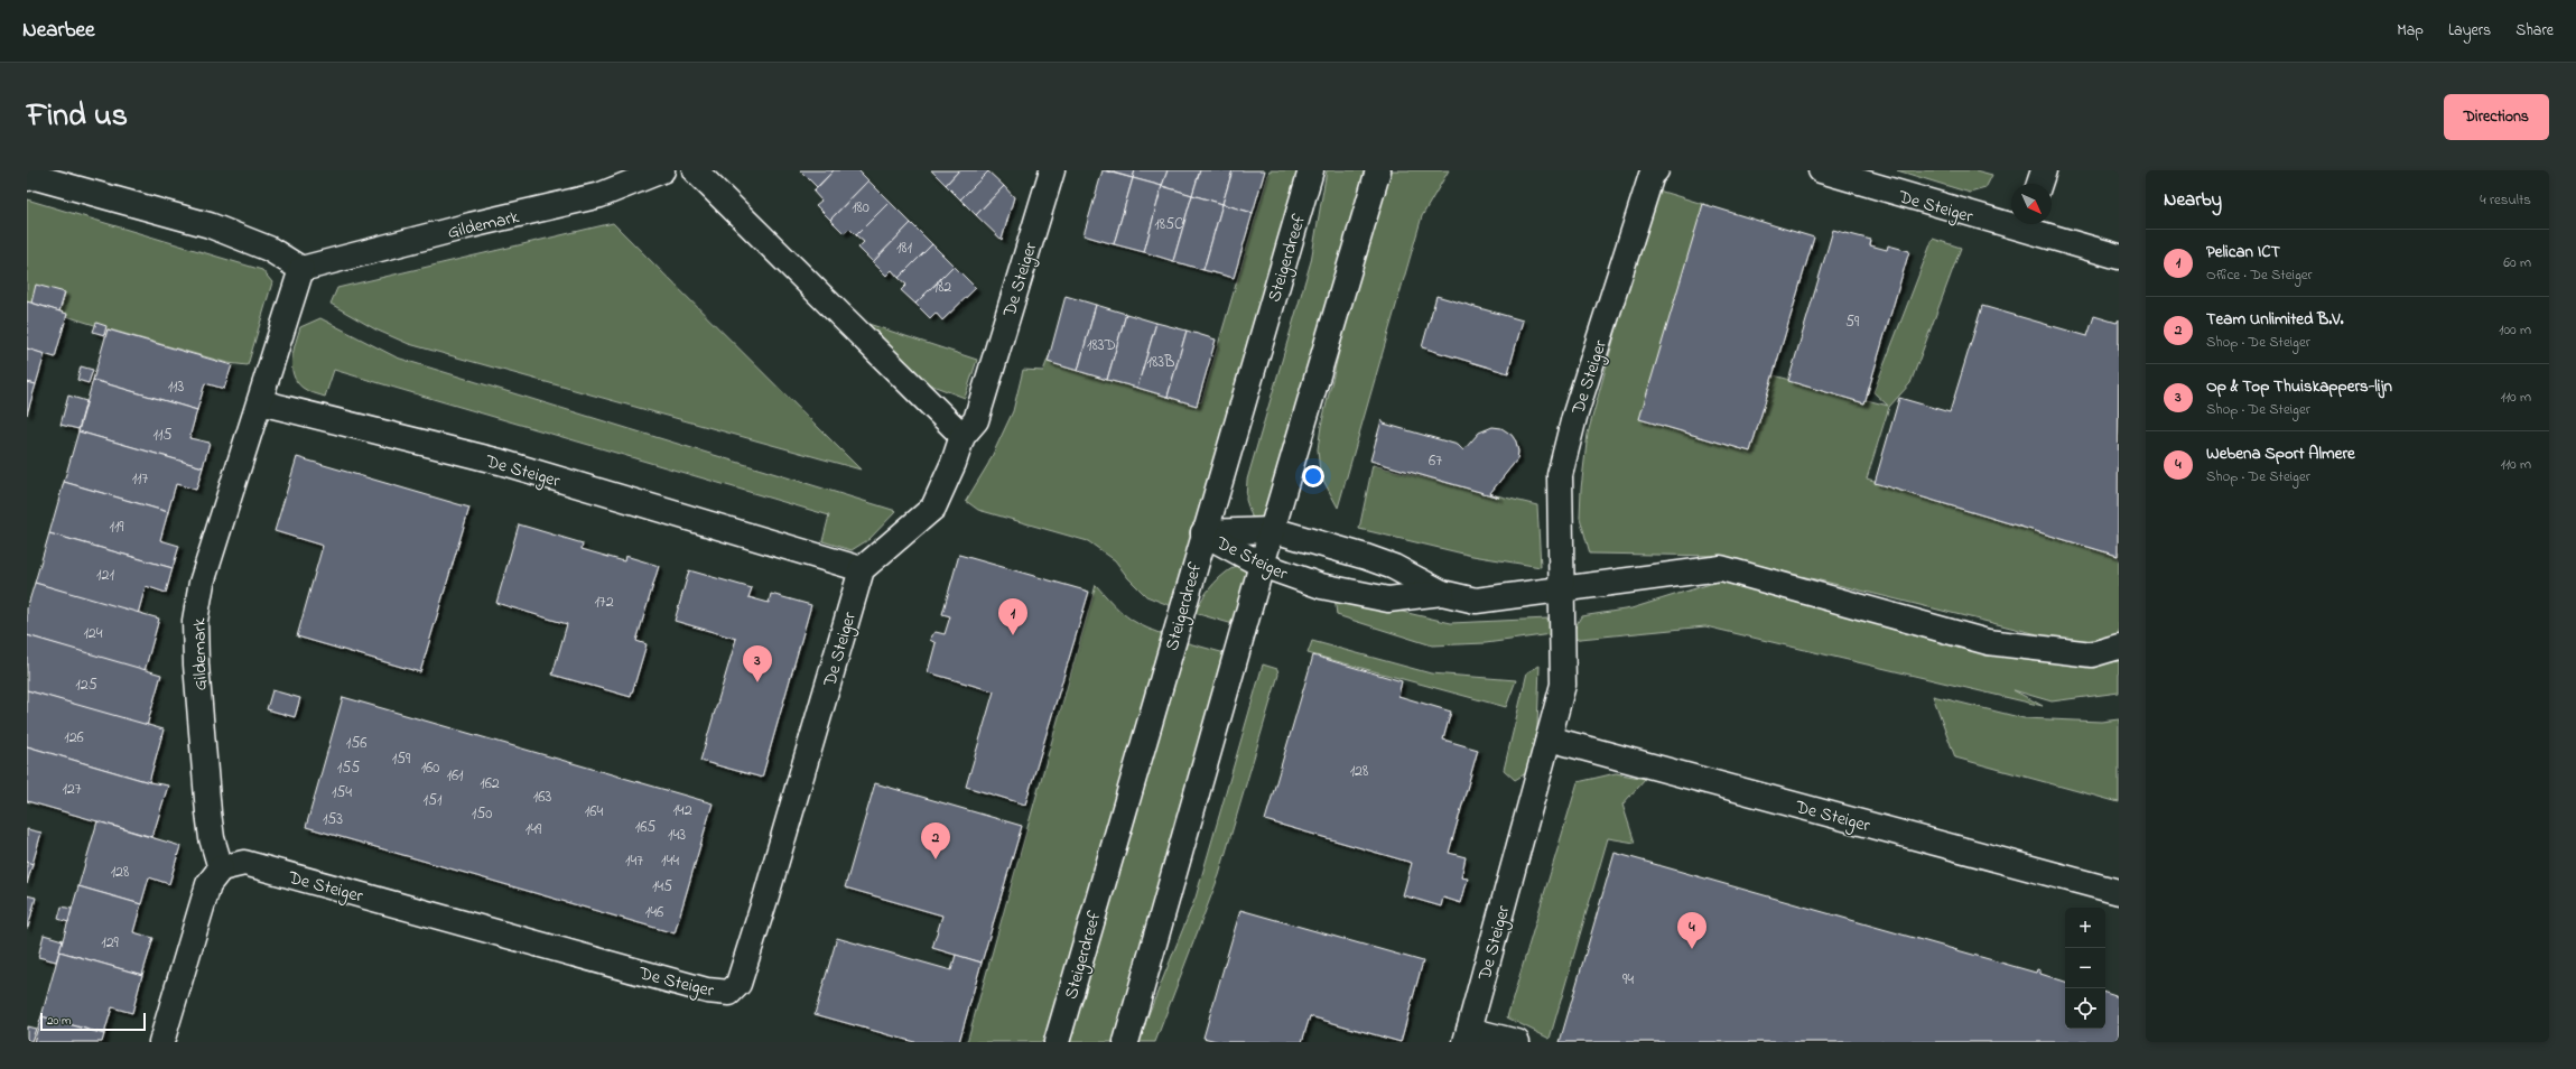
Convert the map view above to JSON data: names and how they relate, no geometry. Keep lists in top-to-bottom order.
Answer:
{
  "streets": {
    "street": ["De Steiger", "Gildemark", "Steigerdreef"]
  },
  "crossings": [
    ["De Steiger", "Gildemark"],
    ["De Steiger", "Steigerdreef"]
  ],
  "house_numbers": [
    "180",
    "185C",
    "181",
    "182",
    "59",
    "183D",
    "183B",
    "113",
    "115",
    "67",
    "117",
    "119",
    "121",
    "172",
    "124",
    "125",
    "126",
    "156",
    "159",
    "155",
    "160",
    "128",
    "161",
    "162",
    "127",
    "154",
    "163",
    "151",
    "142",
    "164",
    "150",
    "153",
    "165",
    "149",
    "143",
    "147",
    "144",
    "128",
    "145",
    "146",
    "129",
    "94"
  ],
  "scale_bar": "20 m",
  "north": "bottom right",
  "page": {
    "header": "Nearbee",
    "nav": ["Map", "Layers", "Share"],
    "title": "Find us",
    "buttons": "Directions",
    "heading": ["Nearby", "4 results"],
    "list": [
      {
        "mark": "1",
        "name": "Pelican ICT",
        "note": "Office · De Steiger",
        "value": "60 m"
      },
      {
        "mark": "2",
        "name": "Team Unlimited B.V.",
        "note": "Shop · De Steiger",
        "value": "100 m"
      },
      {
        "mark": "3",
        "name": "Op & Top Thuiskappers-lijn",
        "note": "Shop · De Steiger",
        "value": "110 m"
      },
      {
        "mark": "4",
        "name": "Webena Sport Almere",
        "note": "Shop · De Steiger",
        "value": "110 m"
      }
    ],
    "pins": [
      "1",
      "3",
      "2",
      "4"
    ],
    "map_buttons": ["+", "−"],
    "scale": "20 m"
  }
}
